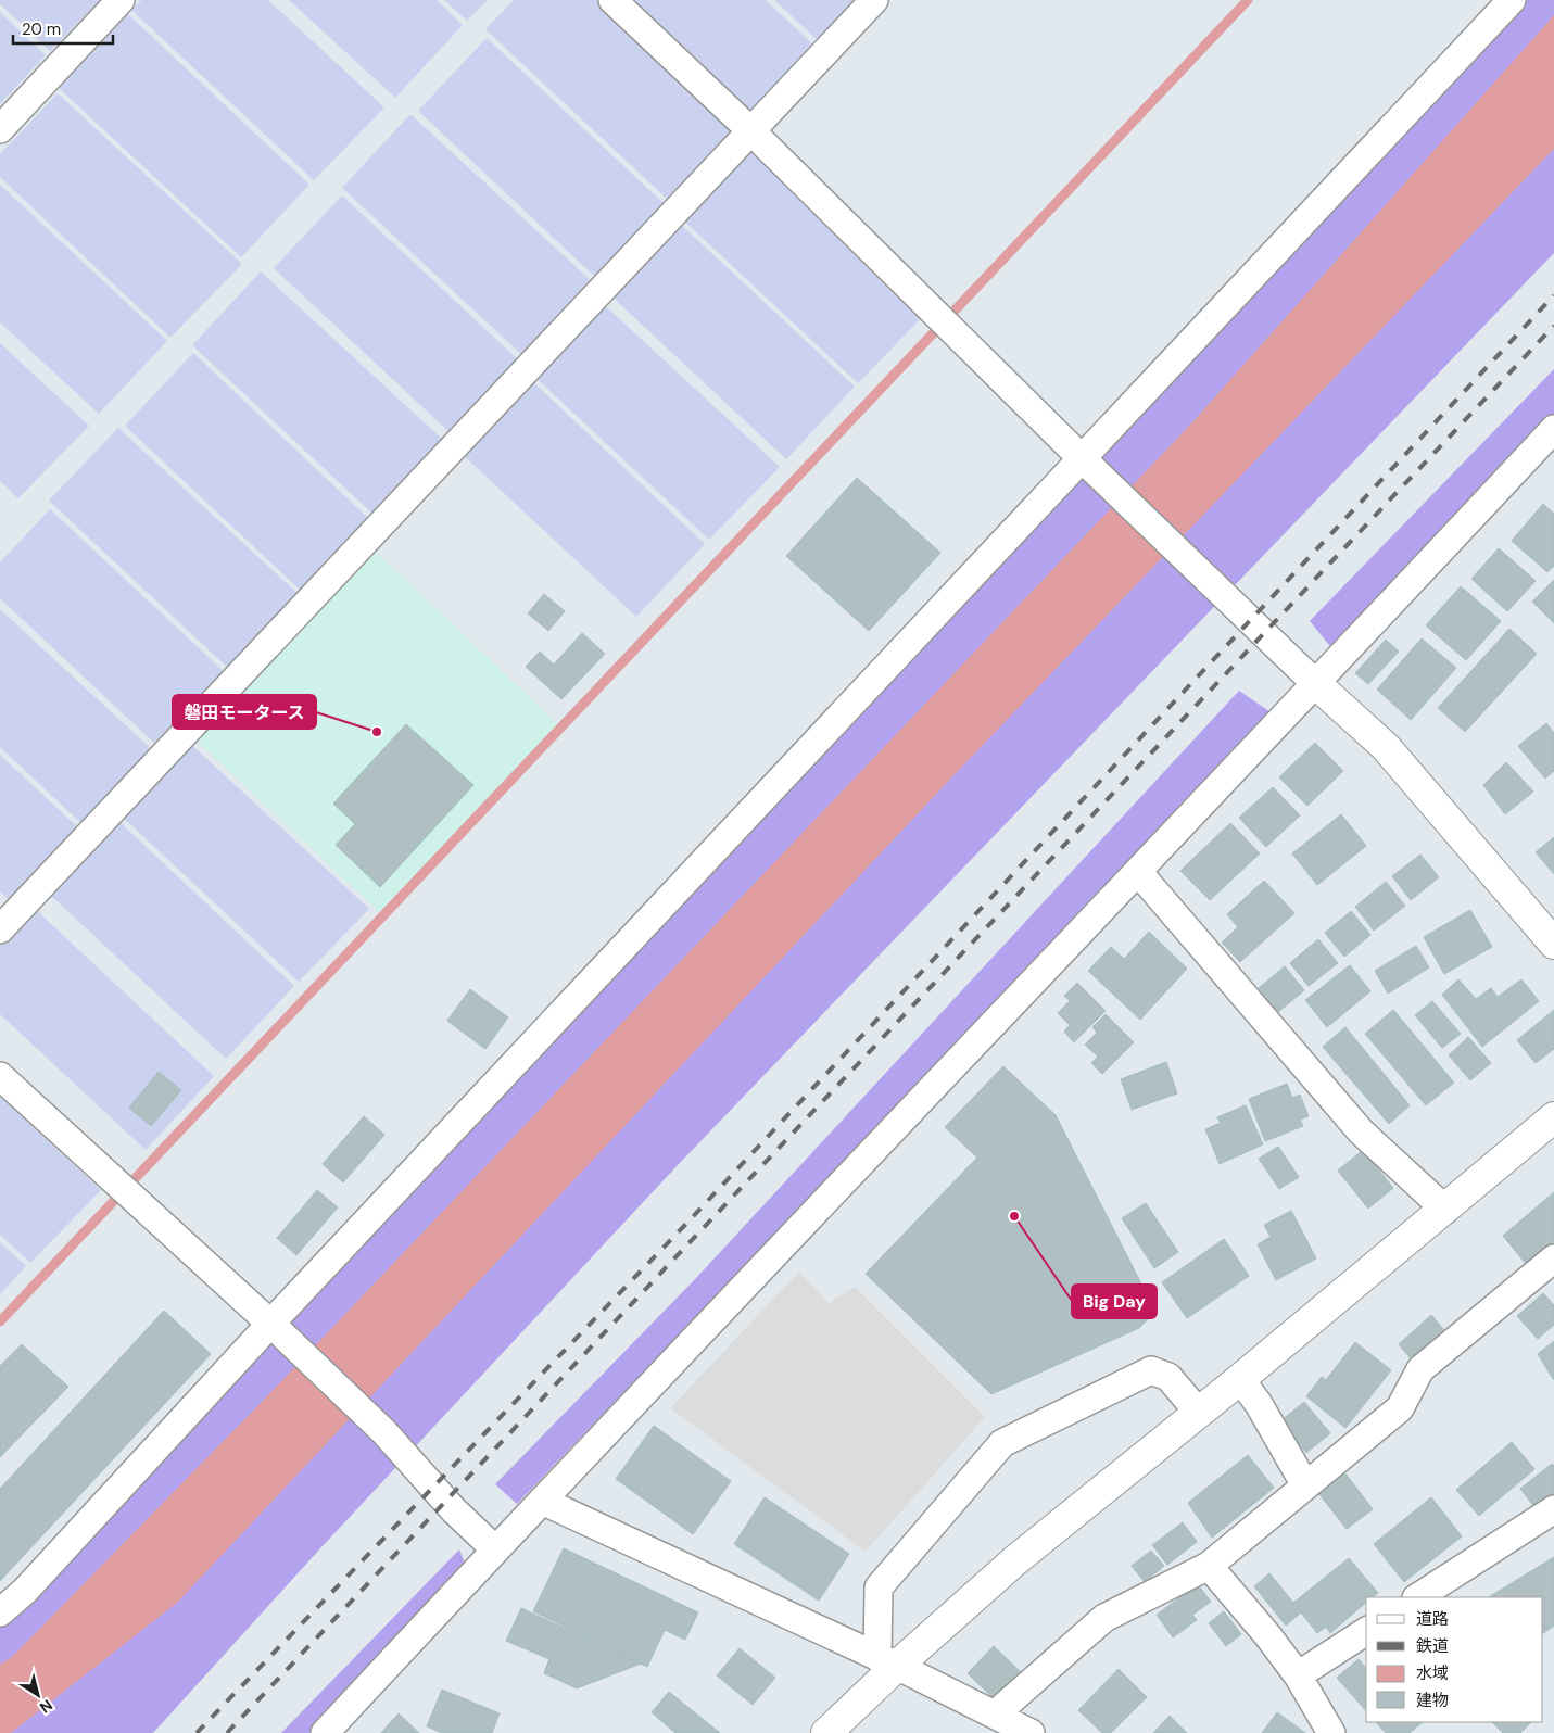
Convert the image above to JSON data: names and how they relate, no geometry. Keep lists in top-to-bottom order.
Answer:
{
  "places": ["磐田モータース", "Big Day"],
  "legend": [
    "道路",
    "鉄道",
    "水域",
    "建物"
  ],
  "scale_bar": "20 m",
  "north": "bottom right"
}
